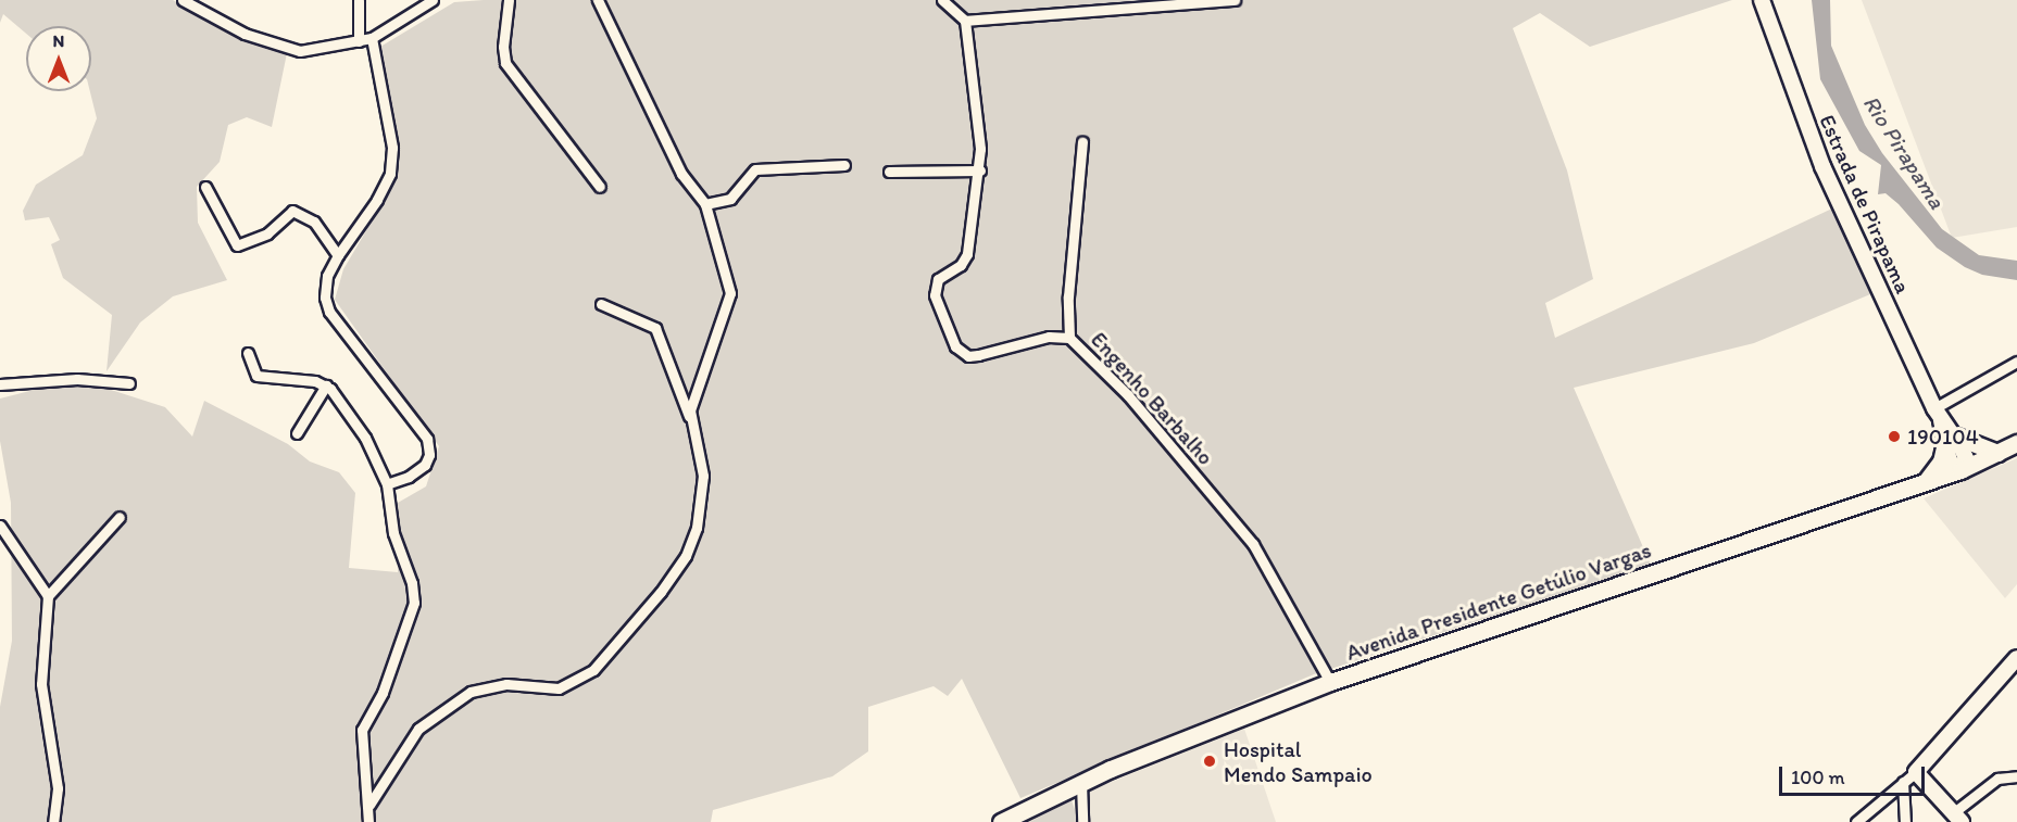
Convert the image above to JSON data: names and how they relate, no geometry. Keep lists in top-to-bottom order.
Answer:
{
  "streets": {
    "main road": ["Estrada de Pirapama", "Avenida Presidente Getúlio Vargas"],
    "street": ["Engenho Barbalho"]
  },
  "crossings": [
    ["Engenho Barbalho", "Avenida Presidente Getúlio Vargas"]
  ],
  "water": ["Rio Pirapama"],
  "places": ["190104", "Hospital Mendo Sampaio"],
  "scale_bar": "100 m",
  "north": "top"
}
